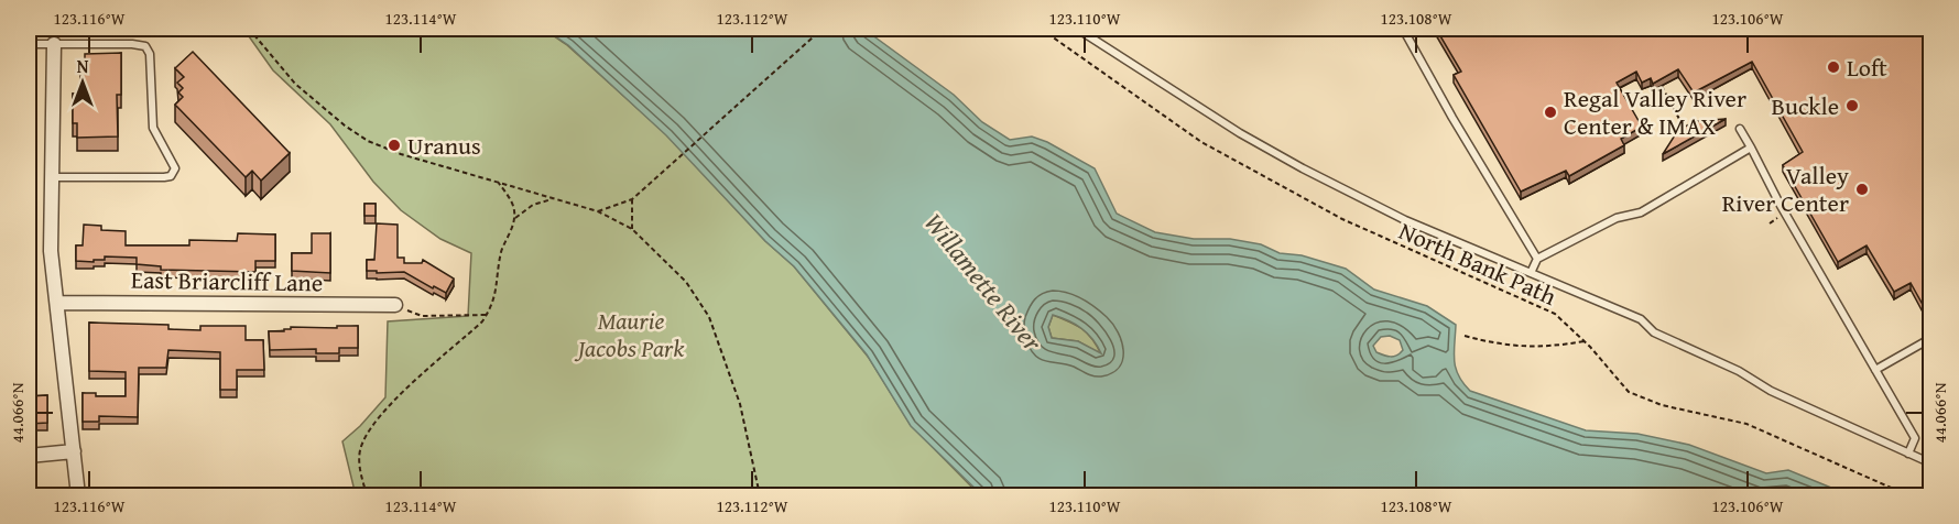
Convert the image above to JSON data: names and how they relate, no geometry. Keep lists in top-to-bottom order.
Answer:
{
  "streets": {
    "street": ["East Briarcliff Lane"],
    "path": ["North Bank Path"]
  },
  "water": ["Willamette River"],
  "parks": ["Maurie Jacobs Park"],
  "places": [
    "Loft",
    "Buckle",
    "Regal Valley River Center & IMAX",
    "Uranus",
    "Valley River Center"
  ],
  "north": "top",
  "coordinates": [
    "123.116°W",
    "123.114°W",
    "123.112°W",
    "123.110°W",
    "123.108°W",
    "123.106°W",
    "44.066°N"
  ]
}
